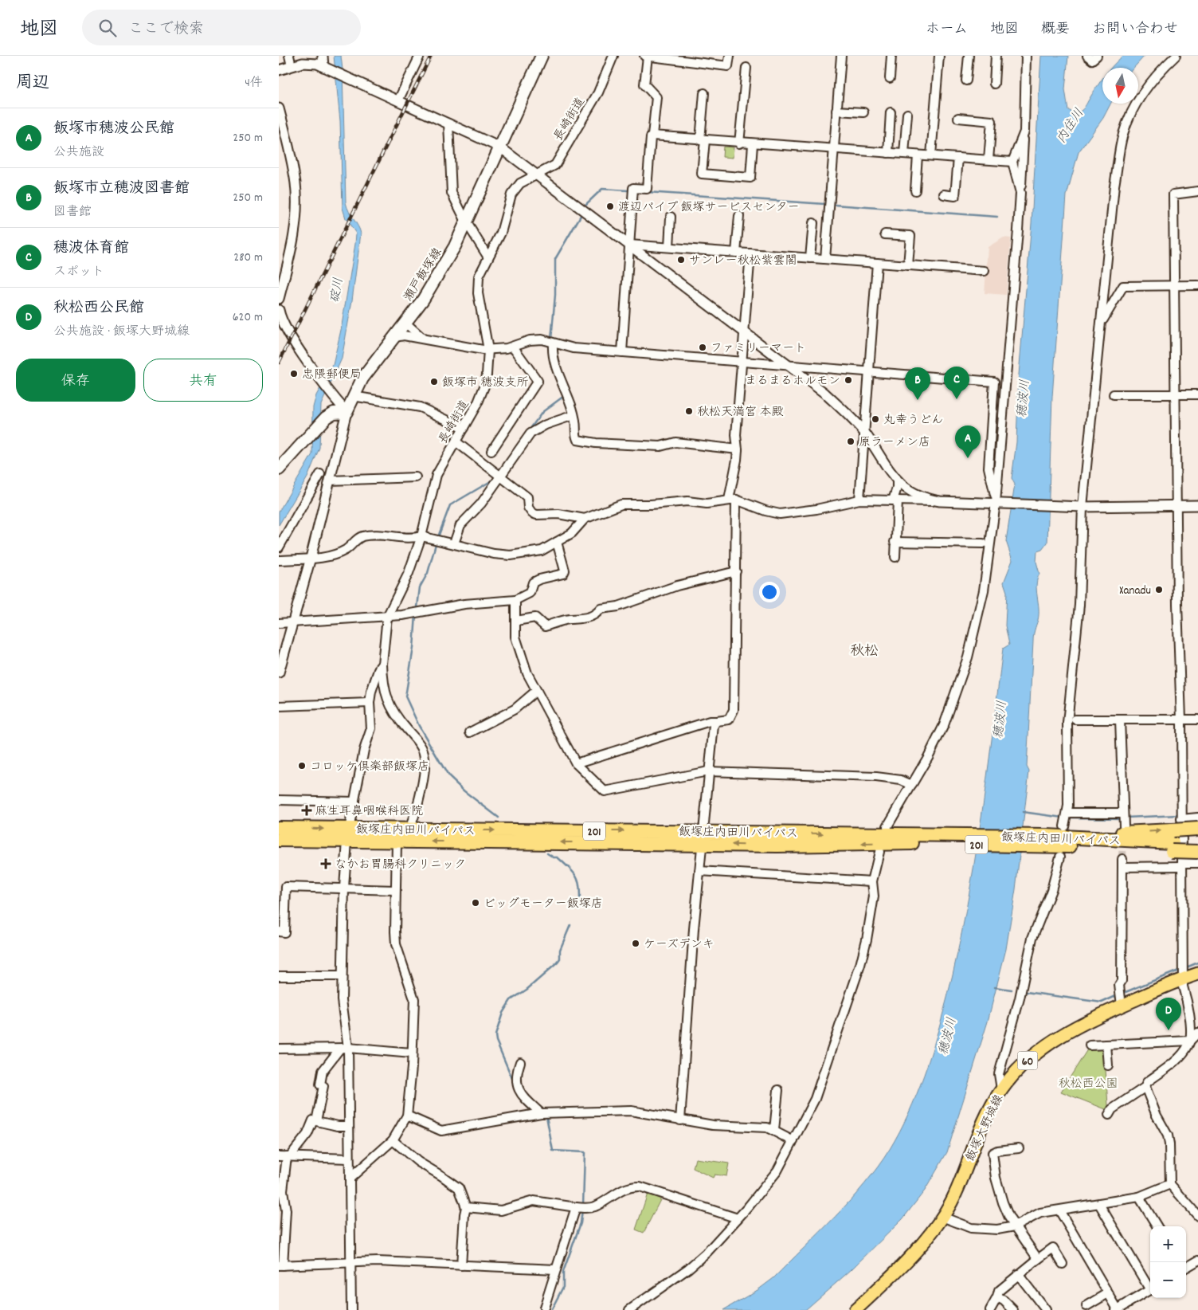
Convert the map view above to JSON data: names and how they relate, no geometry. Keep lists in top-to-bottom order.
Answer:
{
  "streets": {
    "highway": ["飯塚庄内田川バイパス", "201"],
    "main road": ["瀬戸飯塚線", "60", "飯塚大野城線"],
    "street": ["長崎街道"]
  },
  "crossings": [
    ["長崎街道", "飯塚庄内田川バイパス"]
  ],
  "districts": ["秋松"],
  "water": ["内住川", "碇川", "穂波川"],
  "parks": ["秋松西公園"],
  "places": {
    "other": [
      "渡辺パイプ 飯塚サービスセンター",
      "サンレー秋松紫雲閣",
      "ファミリーマート",
      "忠隈郵便局",
      "まるまるホルモン",
      "飯塚市 穂波支所",
      "秋松天満宮 本殿",
      "丸幸うどん",
      "原ラーメン店",
      "Xanadu",
      "コロッケ倶楽部飯塚店",
      "ビッグモーター飯塚店",
      "ケーズデンキ"
    ],
    "health": ["麻生耳鼻咽喉科医院", "なかお胃腸科クリニック"]
  },
  "north": "bottom",
  "page": {
    "header": "地図",
    "search": "ここで検索",
    "nav": [
      "ホーム",
      "地図",
      "概要",
      "お問い合わせ"
    ],
    "heading": ["周辺", "4件"],
    "list": [
      {
        "mark": "A",
        "name": "飯塚市穂波公民館",
        "note": "公共施設",
        "value": "250 m"
      },
      {
        "mark": "B",
        "name": "飯塚市立穂波図書館",
        "note": "図書館",
        "value": "250 m"
      },
      {
        "mark": "C",
        "name": "穂波体育館",
        "note": "スポット",
        "value": "280 m"
      },
      {
        "mark": "D",
        "name": "秋松西公民館",
        "note": "公共施設 · 飯塚大野城線",
        "value": "620 m"
      }
    ],
    "buttons": ["保存", "共有"],
    "pins": [
      "C",
      "B",
      "A",
      "D"
    ],
    "map_buttons": ["+", "−"]
  }
}
